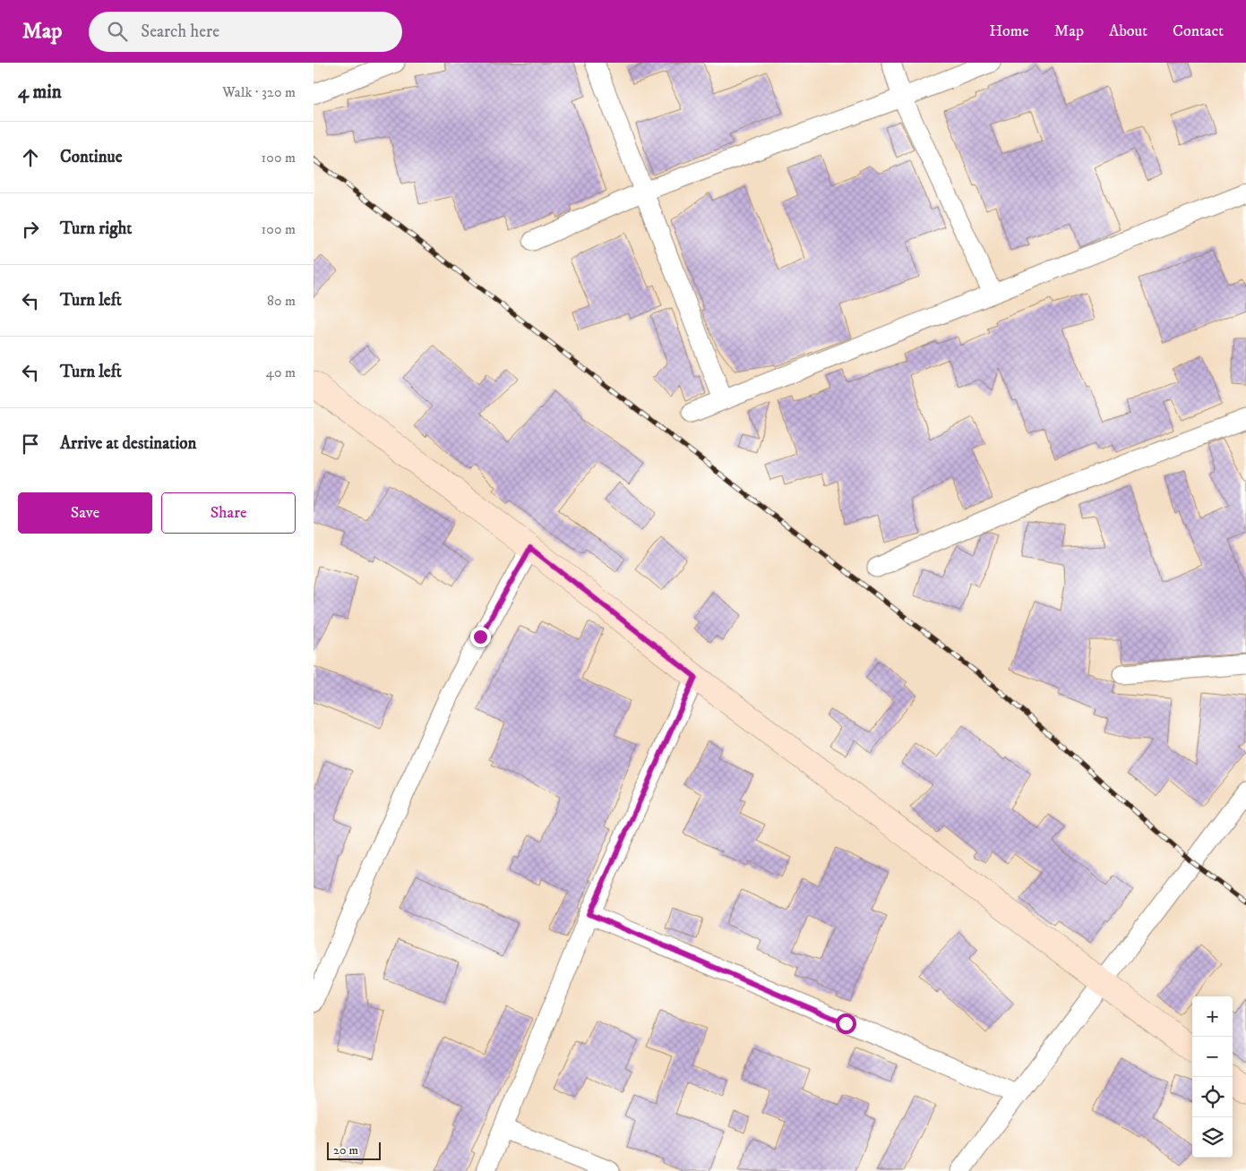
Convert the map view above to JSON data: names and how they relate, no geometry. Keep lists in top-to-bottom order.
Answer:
{
  "scale_bar": "20 m",
  "page": {
    "header": "Map",
    "search": "Search here",
    "nav": [
      "Home",
      "Map",
      "About",
      "Contact"
    ],
    "heading": ["4 min", "Walk · 320 m"],
    "list": [
      ["Continue", "100 m"],
      ["Turn right", "100 m"],
      ["Turn left", "80 m"],
      ["Turn left", "40 m"],
      "Arrive at destination"
    ],
    "buttons": ["Save", "Share"],
    "map_buttons": ["+", "−"],
    "scale": "20 m"
  }
}
